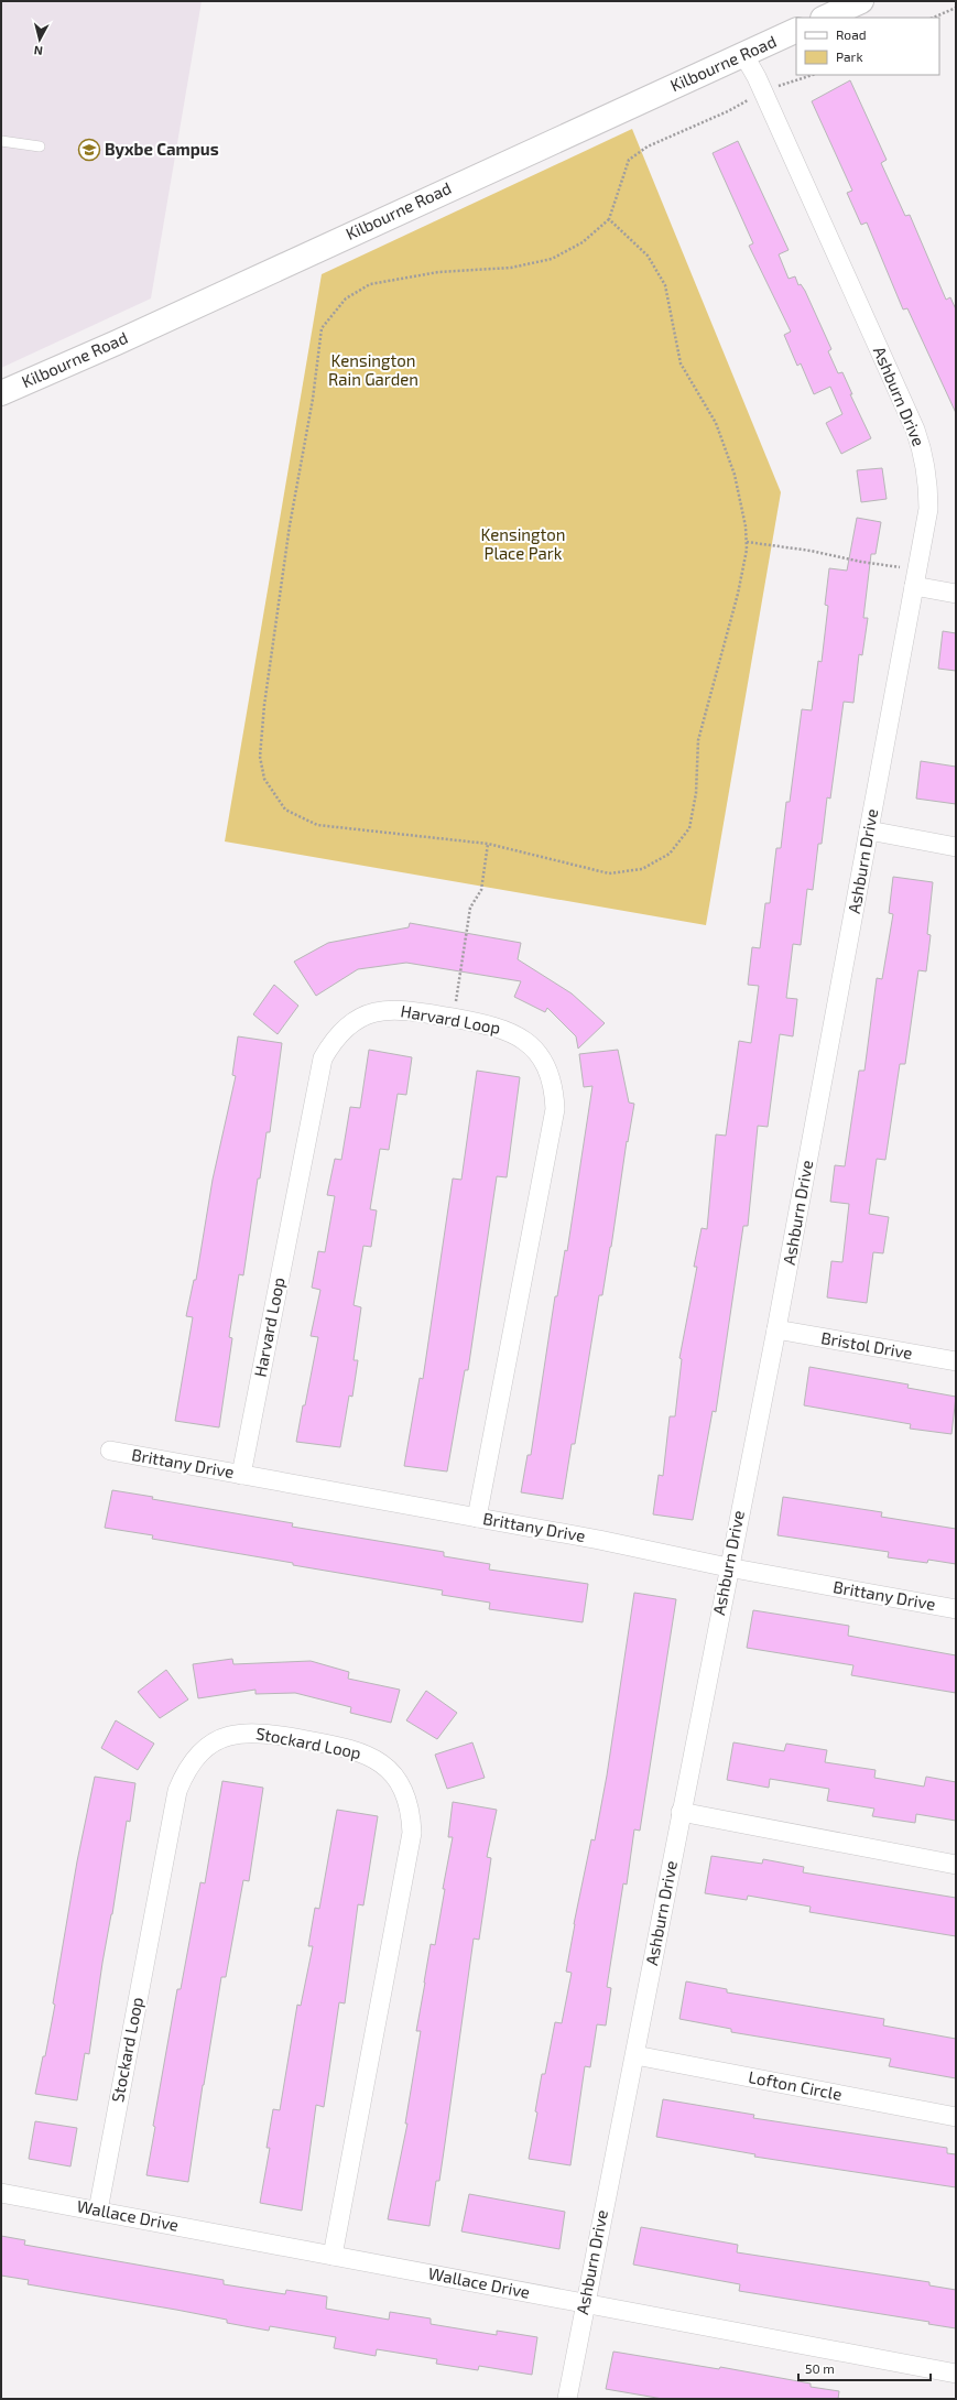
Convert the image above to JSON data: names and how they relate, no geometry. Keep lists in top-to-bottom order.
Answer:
{
  "streets": {
    "main road": ["Kilbourne Road"],
    "street": [
      "Ashburn Drive",
      "Harvard Loop",
      "Bristol Drive",
      "Brittany Drive",
      "Stockard Loop",
      "Lofton Circle",
      "Wallace Drive"
    ]
  },
  "crossings": [
    ["Kilbourne Road", "Ashburn Drive"],
    ["Ashburn Drive", "Bristol Drive"],
    ["Ashburn Drive", "Brittany Drive"],
    ["Ashburn Drive", "Lofton Circle"],
    ["Ashburn Drive", "Wallace Drive"],
    ["Harvard Loop", "Brittany Drive"],
    ["Stockard Loop", "Wallace Drive"]
  ],
  "parks": ["Kensington Rain Garden", "Kensington Place Park"],
  "places": {
    "school or university": ["Byxbe Campus"]
  },
  "legend": ["Road", "Park"],
  "scale_bar": "50 m",
  "north": "bottom"
}
